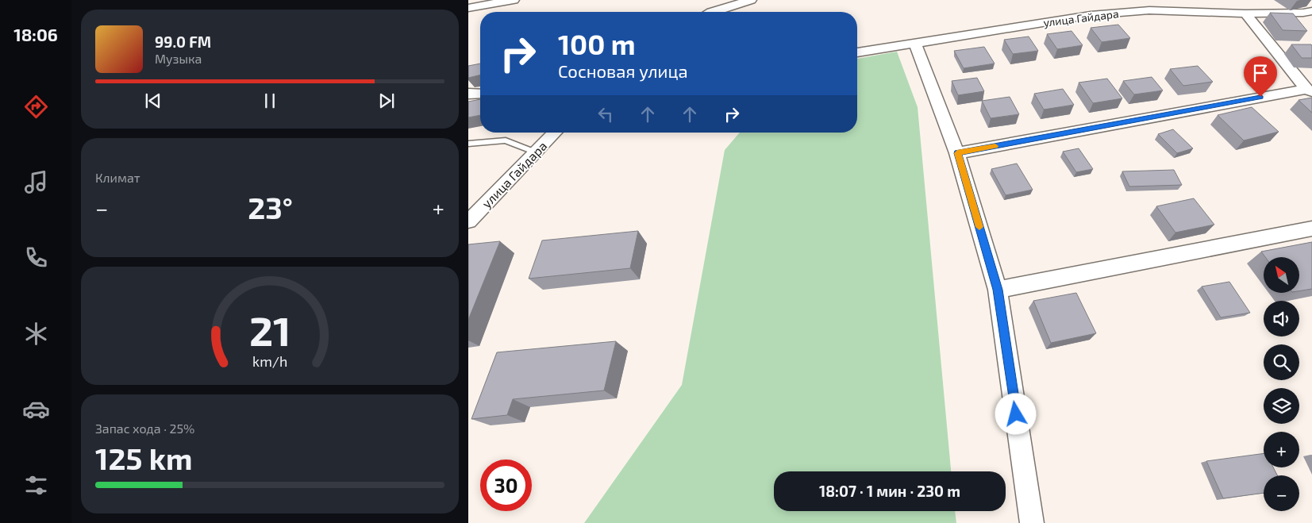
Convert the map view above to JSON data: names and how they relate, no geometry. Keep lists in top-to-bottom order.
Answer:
{
  "streets": {
    "street": ["улица Гайдара"]
  },
  "north": "top left",
  "page": {
    "tabs": "18:06",
    "turn": ["100 m", "Сосновая улица"],
    "song": ["99.0 FM", "Музыка"],
    "tile": [
      "Климат",
      ["Запас хода · 25%", "125 km"]
    ],
    "heat": ["−", "23°", "+"],
    "map_buttons": ["+", "−"],
    "limit": "30",
    "trip": "18:07 · 1 мин · 230 m",
    "gauge": ["21", "km/h"]
  }
}
